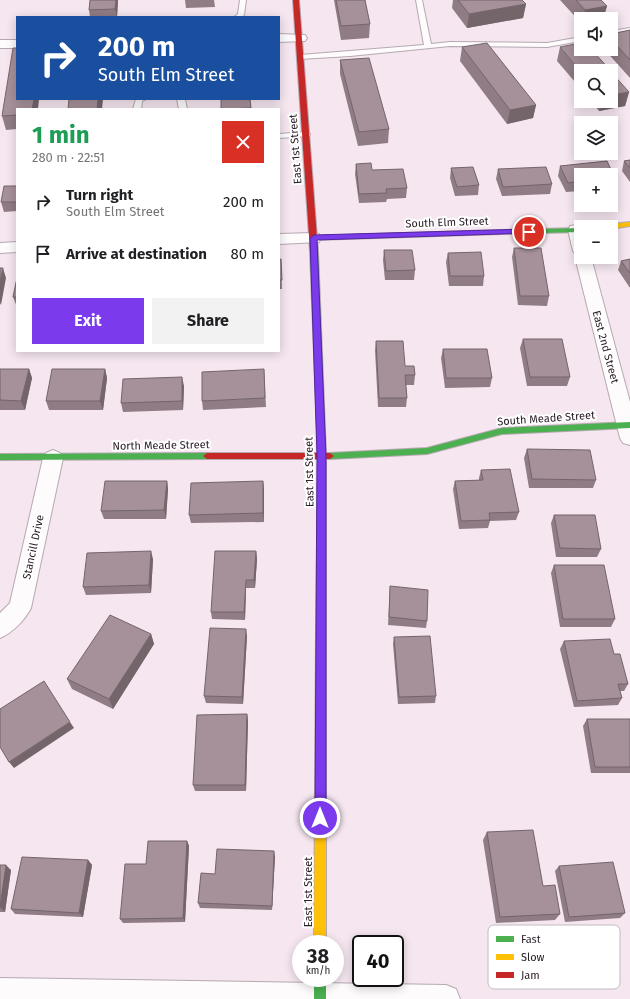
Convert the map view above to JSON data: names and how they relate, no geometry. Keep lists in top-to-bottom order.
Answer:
{
  "streets": {
    "street": [
      "East 1st Street",
      "South Elm Street",
      "East 2nd Street",
      "South Meade Street",
      "North Meade Street",
      "Stancill Drive"
    ]
  },
  "crossings": [
    ["East 1st Street", "South Elm Street"],
    ["East 1st Street", "South Meade Street"],
    ["East 1st Street", "North Meade Street"],
    ["East 2nd Street", "South Meade Street"],
    ["South Meade Street", "North Meade Street"],
    ["North Meade Street", "Stancill Drive"]
  ],
  "legend": ["Fast", "Slow", "Jam"],
  "page": {
    "map_buttons": ["+", "−"],
    "turn": ["200 m", "South Elm Street"],
    "heading": ["1 min", "280 m · 22:51"],
    "list": [
      {
        "name": "Turn right",
        "note": "South Elm Street",
        "value": "200 m"
      },
      {
        "name": "Arrive at destination",
        "value": "80 m"
      }
    ],
    "buttons": ["Exit", "Share"],
    "speed": "38 km/h",
    "limit": "40"
  }
}
